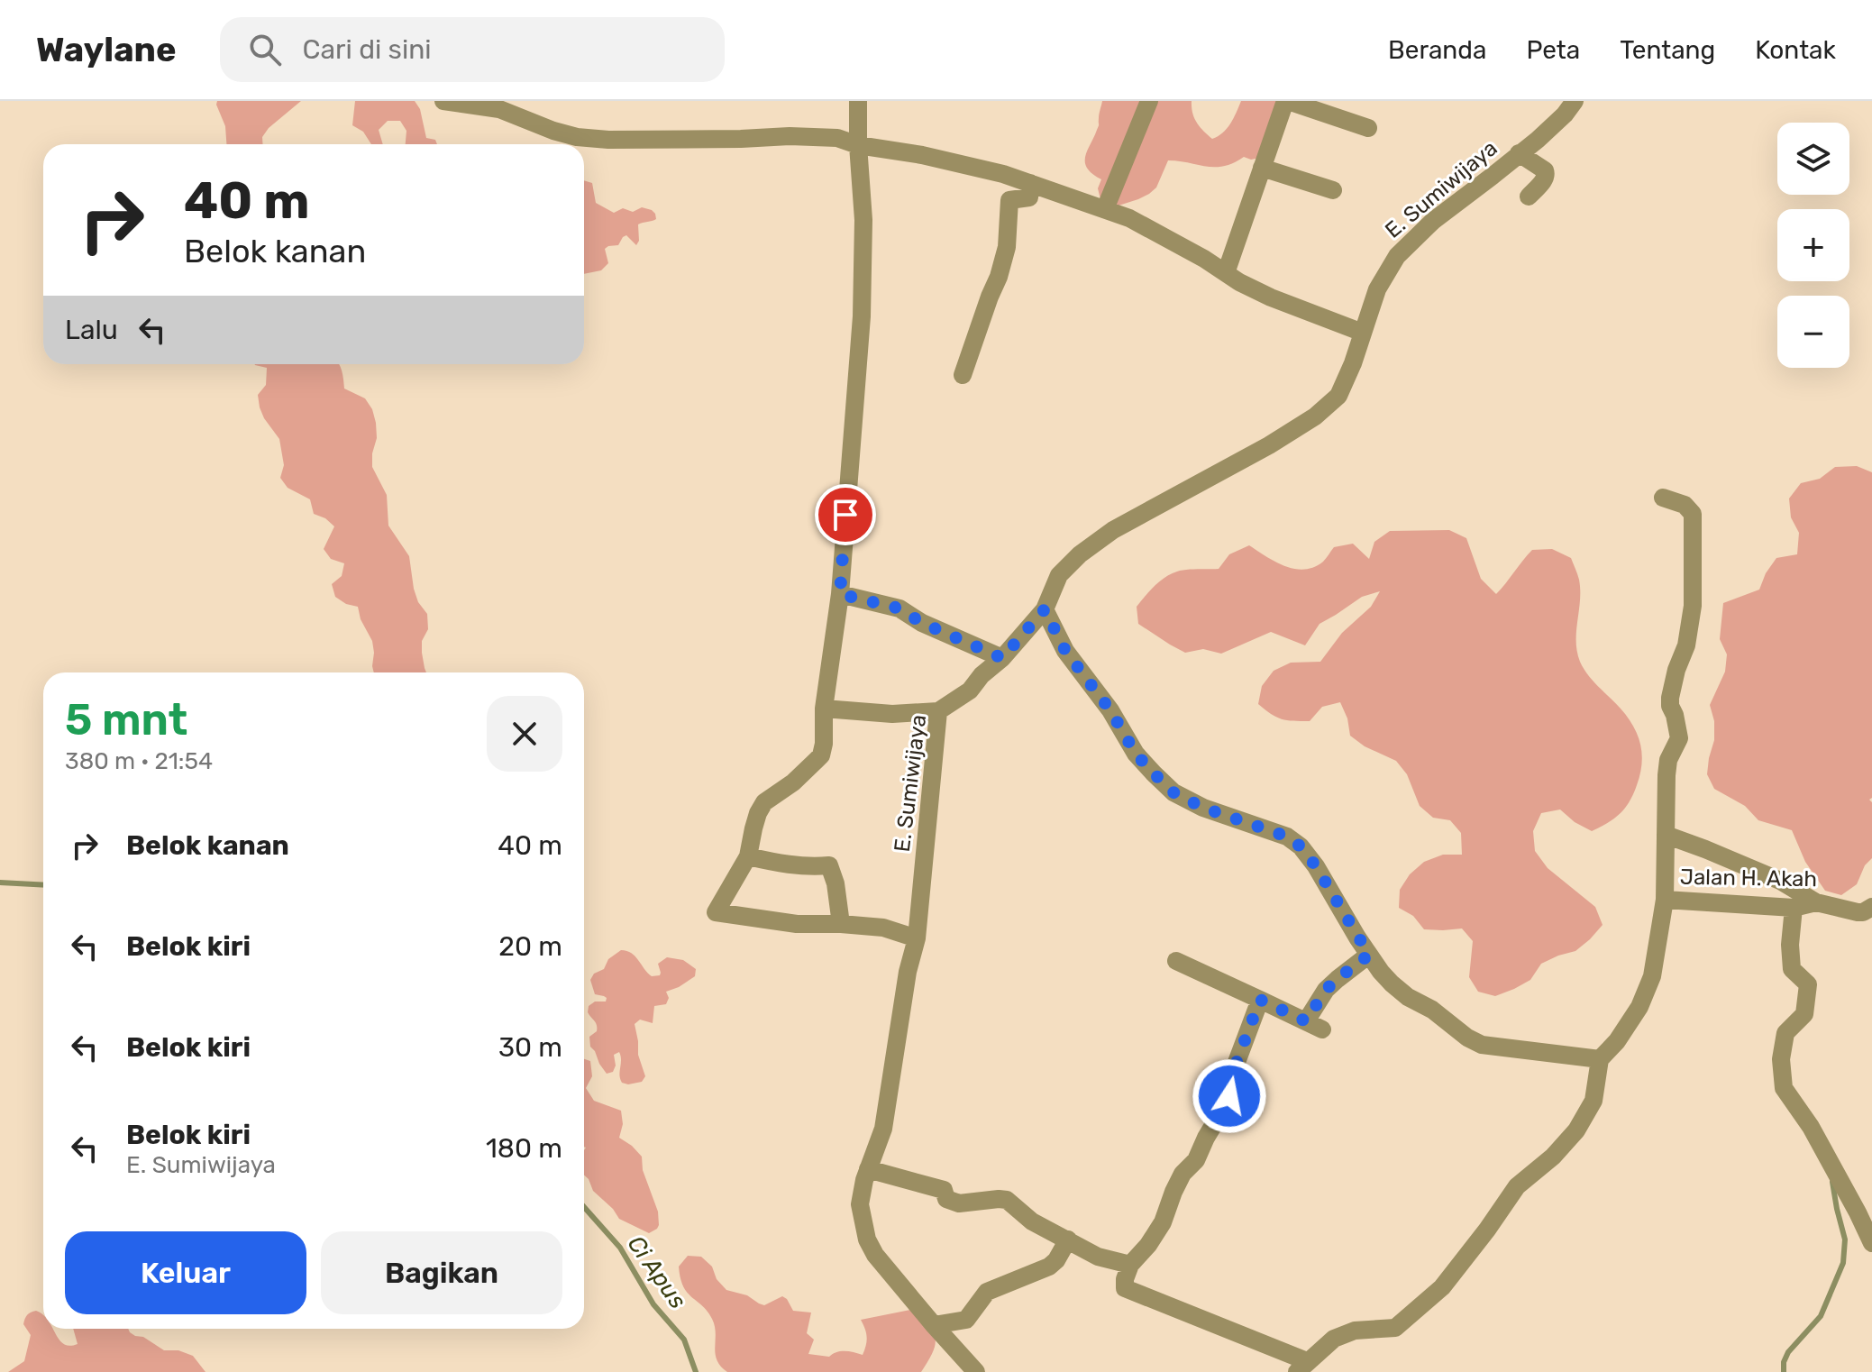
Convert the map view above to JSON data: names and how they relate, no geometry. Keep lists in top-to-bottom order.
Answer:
{
  "streets": {
    "street": ["E. Sumiwijaya", "Jalan H. Akah"]
  },
  "water": ["Ci Apus"],
  "page": {
    "header": "Waylane",
    "search": "Cari di sini",
    "nav": [
      "Beranda",
      "Peta",
      "Tentang",
      "Kontak"
    ],
    "map_buttons": ["+", "−"],
    "turn": ["40 m", "Belok kanan"],
    "then": "Lalu",
    "heading": ["5 mnt", "380 m · 21:54"],
    "list": [
      {
        "name": "Belok kanan",
        "value": "40 m"
      },
      {
        "name": "Belok kiri",
        "value": "20 m"
      },
      {
        "name": "Belok kiri",
        "value": "30 m"
      },
      {
        "name": "Belok kiri",
        "note": "E. Sumiwijaya",
        "value": "180 m"
      }
    ],
    "buttons": ["Keluar", "Bagikan"]
  }
}
